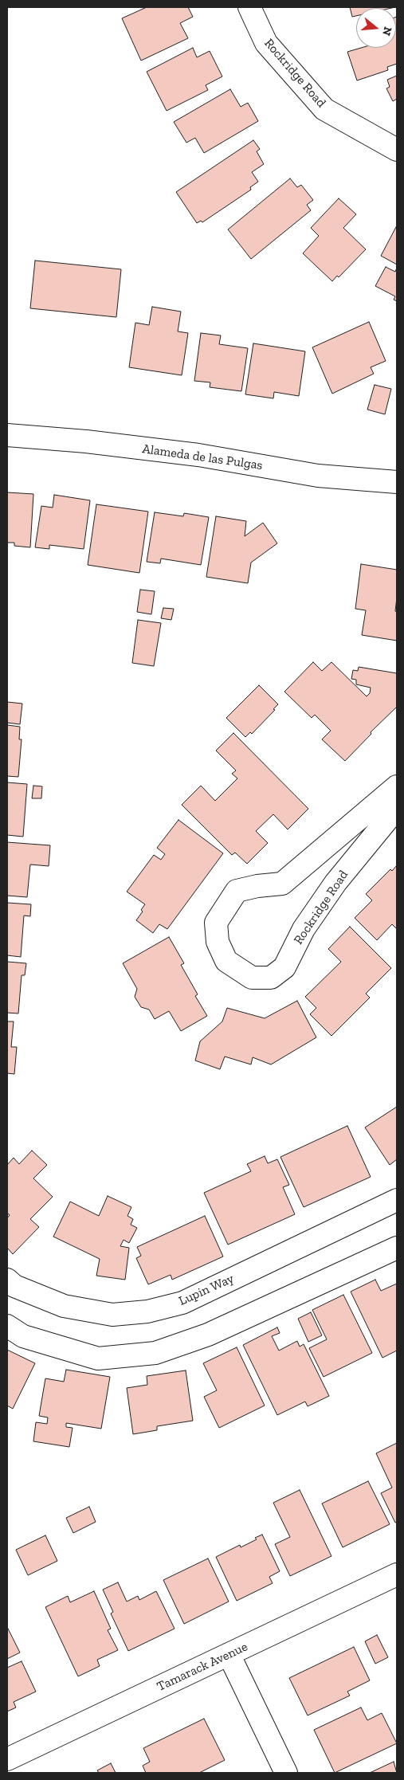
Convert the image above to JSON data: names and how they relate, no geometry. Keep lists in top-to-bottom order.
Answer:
{
  "streets": {
    "street": [
      "Rockridge Road",
      "Alameda de las Pulgas",
      "Lupin Way",
      "Tamarack Avenue"
    ]
  },
  "north": "right"
}
